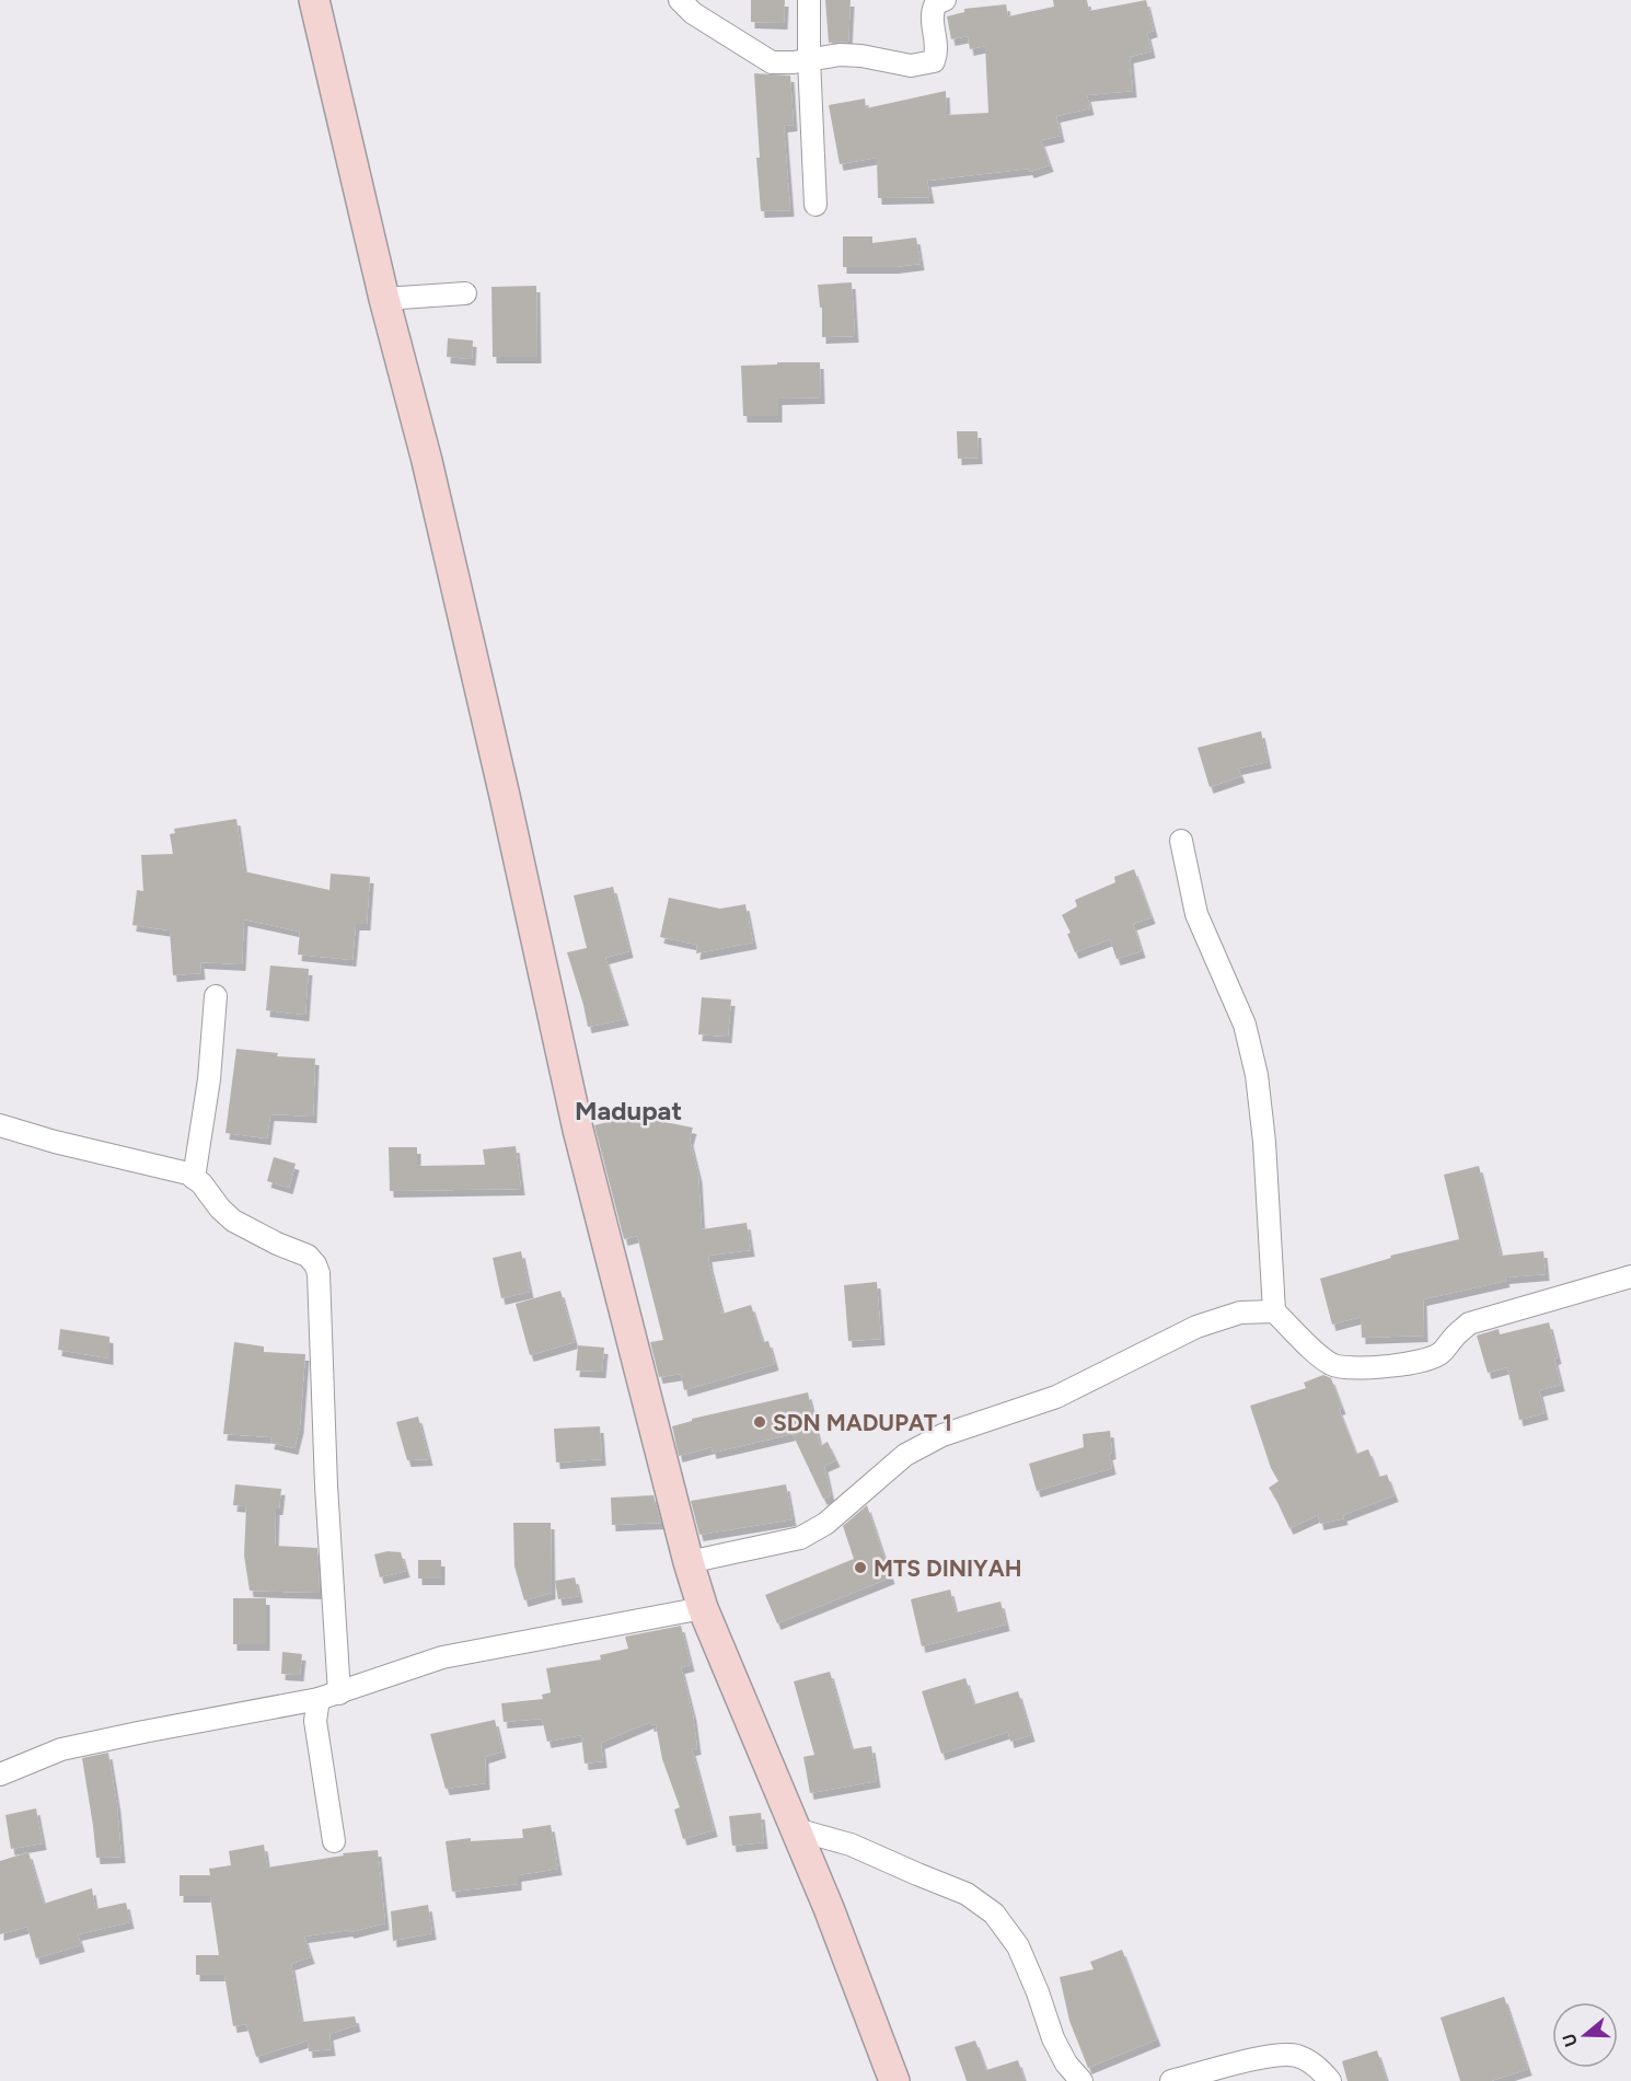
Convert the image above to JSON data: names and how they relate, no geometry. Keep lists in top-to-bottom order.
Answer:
{
  "districts": ["Madupat"],
  "places": ["SDN MADUPAT 1", "MTS DINIYAH"],
  "north": "left"
}
